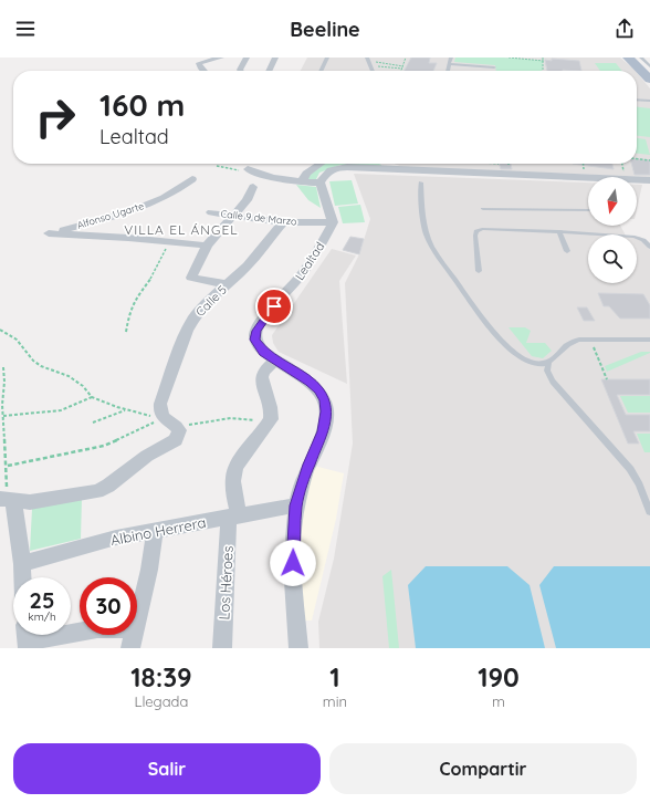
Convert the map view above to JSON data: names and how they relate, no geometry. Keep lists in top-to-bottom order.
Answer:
{
  "streets": {
    "street": [
      "Alfonso Ugarte",
      "Calle 9 de Marzo",
      "Lealtad",
      "Calle 5",
      "Albino Herrera",
      "Los Héroes"
    ]
  },
  "crossings": [
    ["Calle 9 de Marzo", "Lealtad"],
    ["Calle 9 de Marzo", "Calle 5"],
    ["Albino Herrera", "Los Héroes"]
  ],
  "districts": ["VILLA EL ÁNGEL"],
  "north": "bottom",
  "page": {
    "header": "Beeline",
    "turn": ["160 m", "Lealtad"],
    "speed": "25 km/h",
    "limit": "30",
    "eta": [
      "18:39",
      "Llegada",
      "1",
      "min",
      "190",
      "m"
    ],
    "buttons": ["Salir", "Compartir"]
  }
}
